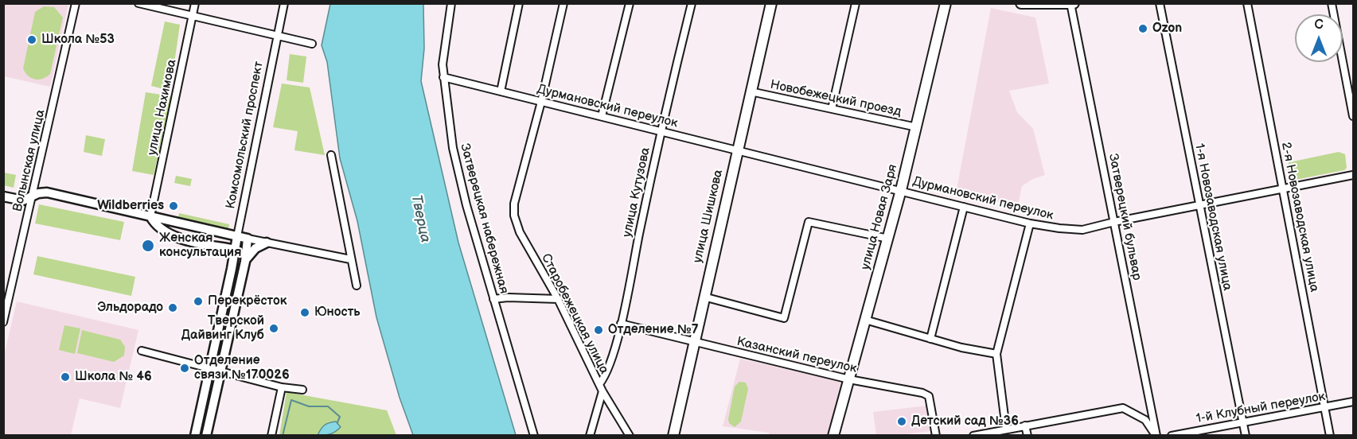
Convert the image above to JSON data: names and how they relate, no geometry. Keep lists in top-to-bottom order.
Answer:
{
  "streets": {
    "main road": ["улица Шишкова", "улица Новая Заря"],
    "street": [
      "Новобежецкий проезд",
      "Дурмановский переулок",
      "улица Нахимова",
      "Комсомольский проспект",
      "Волынская улица",
      "улица Кутузова",
      "Затверецкий бульвар",
      "1-я Новозаводская улица",
      "2-я Новозаводская улица",
      "Затверецкая набережная",
      "Старобежецкая улица",
      "Казанский переулок",
      "1-й Клубный переулок"
    ]
  },
  "crossings": [
    ["Новобежецкий проезд", "улица Шишкова"],
    ["Новобежецкий проезд", "улица Новая Заря"],
    ["Дурмановский переулок", "улица Кутузова"],
    ["Дурмановский переулок", "улица Шишкова"],
    ["Дурмановский переулок", "улица Новая Заря"],
    ["Дурмановский переулок", "Затверецкий бульвар"],
    ["Дурмановский переулок", "1-я Новозаводская улица"],
    ["Дурмановский переулок", "2-я Новозаводская улица"],
    ["Дурмановский переулок", "Затверецкая набережная"],
    ["Дурмановский переулок", "Старобежецкая улица"],
    ["улица Кутузова", "Старобежецкая улица"],
    ["улица Кутузова", "Казанский переулок"],
    ["улица Шишкова", "Казанский переулок"],
    ["улица Новая Заря", "Казанский переулок"],
    ["1-я Новозаводская улица", "1-й Клубный переулок"],
    ["2-я Новозаводская улица", "1-й Клубный переулок"]
  ],
  "water": ["Тверца"],
  "places": [
    "Ozon",
    "Школа №53",
    "Wildberries",
    "Женская консультация",
    "Перекрёсток",
    "Эльдорадо",
    "Юность",
    "Тверской Дайвинг Клуб",
    "Отделение №7",
    "Отделение связи №170026",
    "Школа № 46",
    "Детский сад №36"
  ],
  "north": "top"
}
